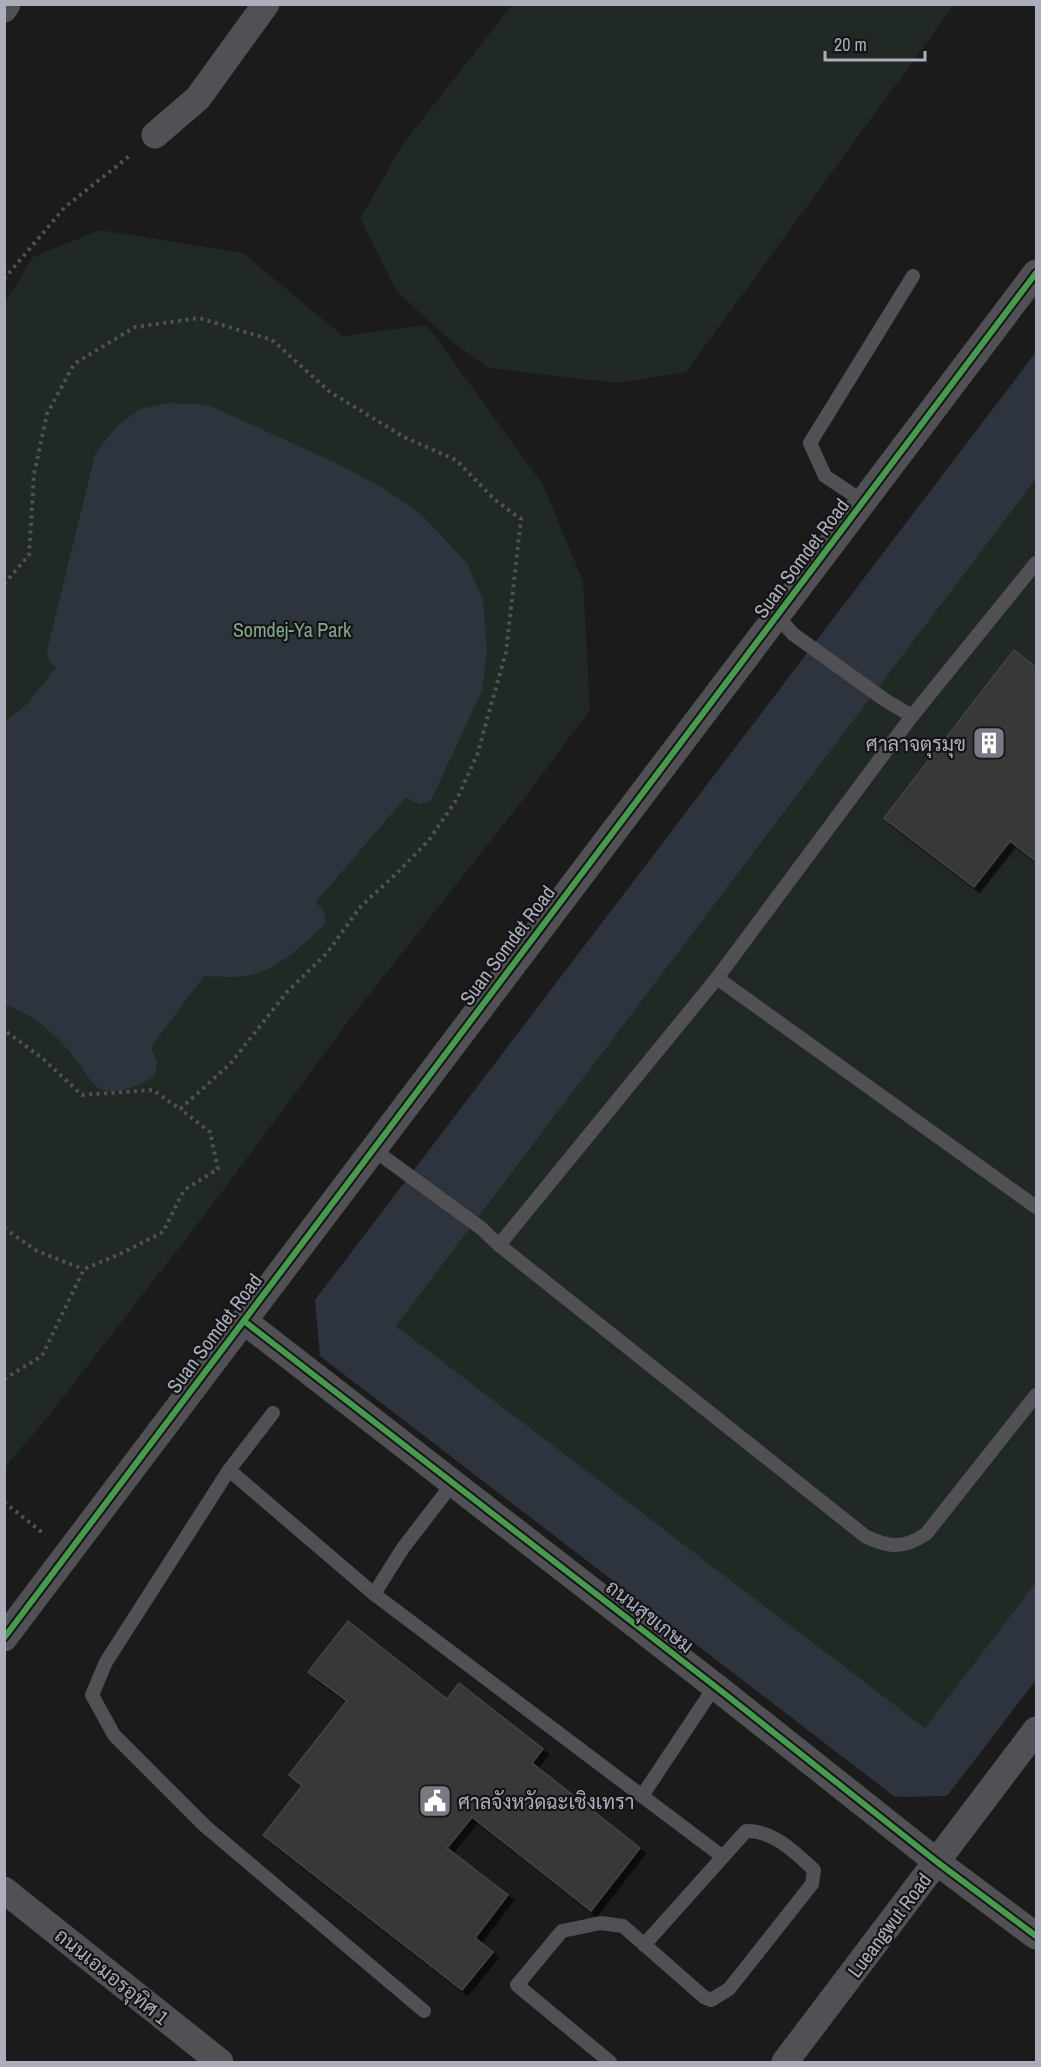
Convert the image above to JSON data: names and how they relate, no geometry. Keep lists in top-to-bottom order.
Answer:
{
  "streets": {
    "street": [
      "Suan Somdet Road",
      "ถนนสุขเกษม",
      "Lueangwut Road",
      "ถนนเอมอรอุทิศ 1"
    ]
  },
  "crossings": [
    ["Suan Somdet Road", "ถนนสุขเกษม"],
    ["ถนนสุขเกษม", "Lueangwut Road"]
  ],
  "parks": ["Somdej-Ya Park"],
  "places": {
    "building": ["ศาลาจตุรมุข"],
    "public building": ["ศาลจังหวัดฉะเชิงเทรา"]
  },
  "scale_bar": "20 m"
}
